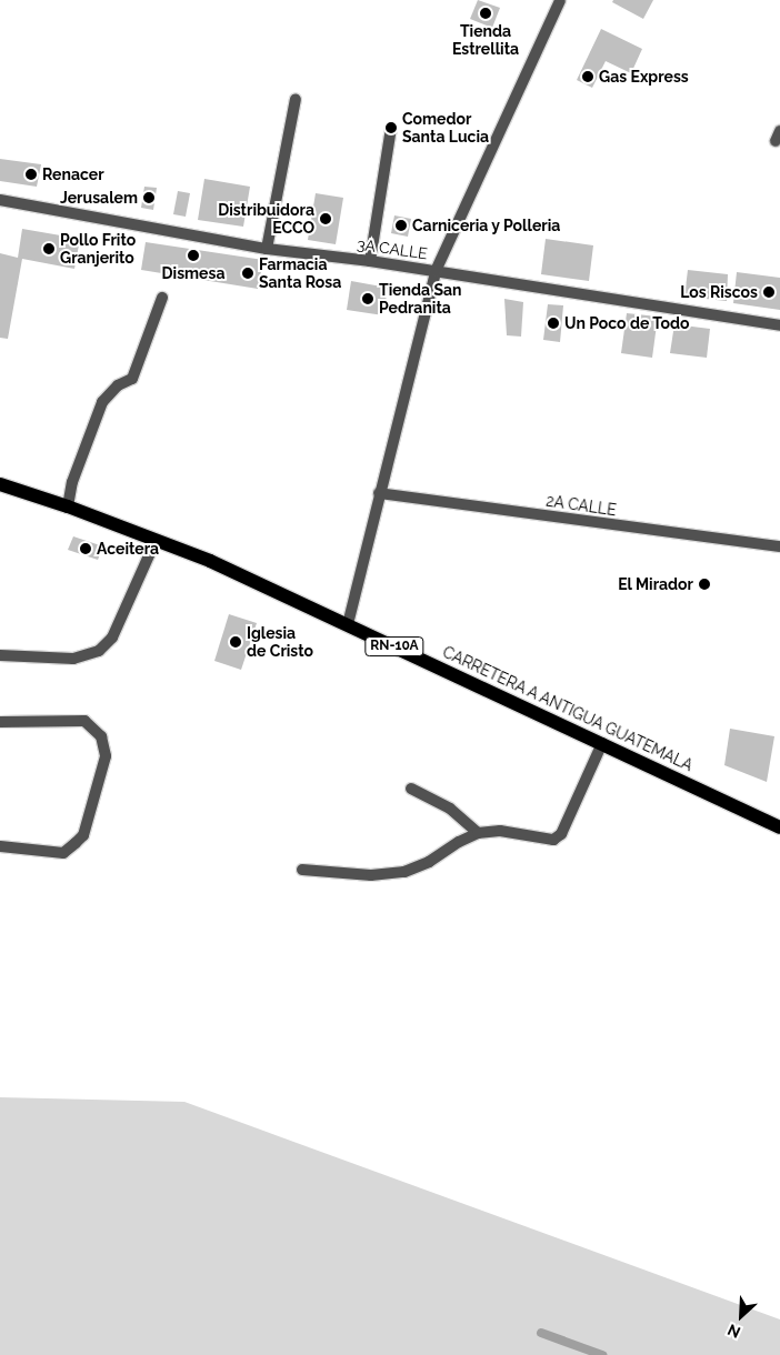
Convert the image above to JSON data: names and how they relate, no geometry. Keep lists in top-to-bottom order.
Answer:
{
  "streets": {
    "main road": ["RN-10A", "CARRETERA A ANTIGUA GUATEMALA"],
    "street": ["3A CALLE", "2A CALLE"]
  },
  "places": [
    "Tienda Estrellita",
    "Gas Express",
    "Comedor Santa Lucia",
    "Renacer",
    "Jerusalem",
    "Distribuidora ECCO",
    "Carniceria y Polleria",
    "Pollo Frito Granjerito",
    "Dismesa",
    "Farmacia Santa Rosa",
    "Los Riscos",
    "Tienda San Pedranita",
    "Un Poco de Todo",
    "Aceitera",
    "El Mirador",
    "Iglesia de Cristo"
  ],
  "north": "bottom left"
}
